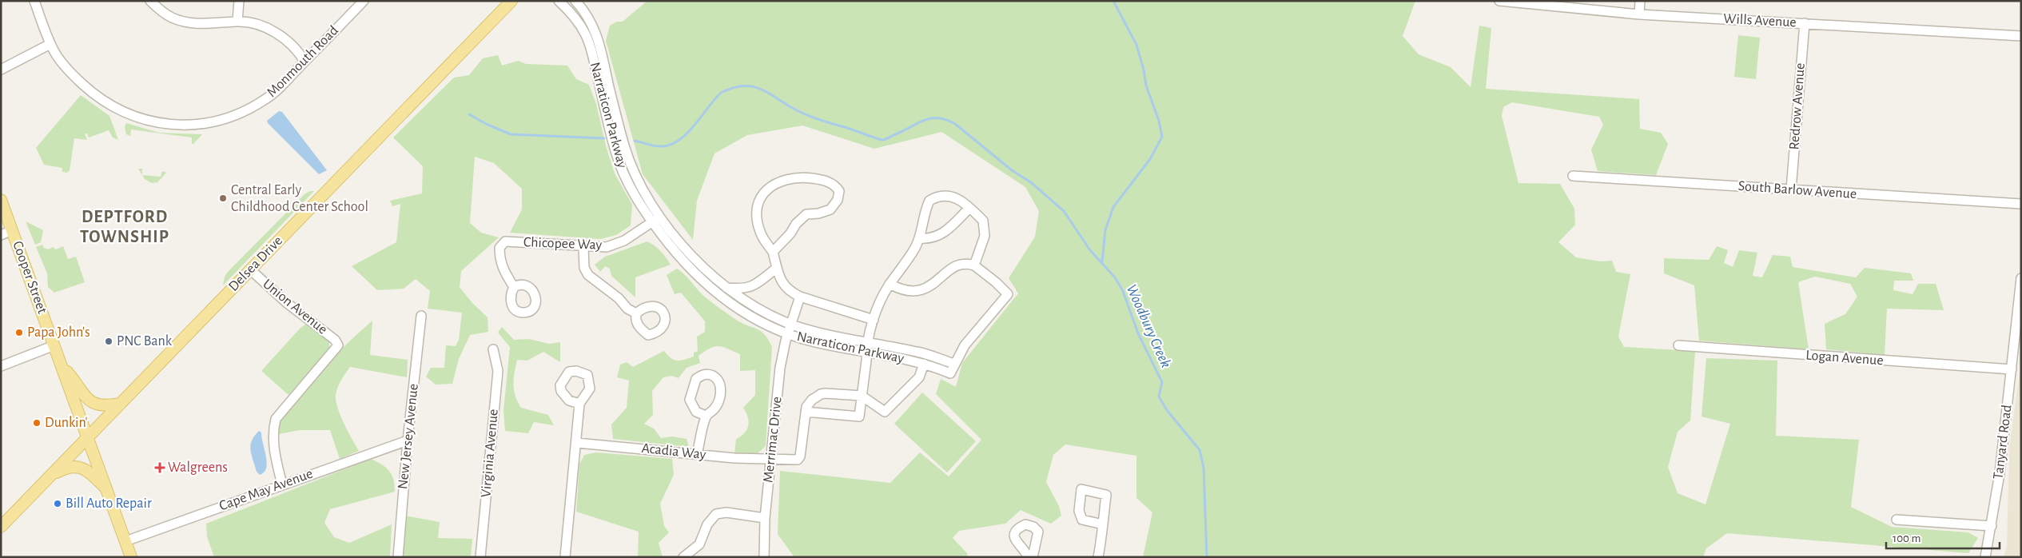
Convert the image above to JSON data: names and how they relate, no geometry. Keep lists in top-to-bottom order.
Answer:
{
  "streets": {
    "main road": ["Delsea Drive", "Cooper Street"],
    "street": [
      "Wills Avenue",
      "Monmouth Road",
      "Redrow Avenue",
      "Narraticon Parkway",
      "South Barlow Avenue",
      "Chicopee Way",
      "Union Avenue",
      "Logan Avenue",
      "New Jersey Avenue",
      "Merrimac Drive",
      "Tanyard Road",
      "Acadia Way",
      "Virginia Avenue",
      "Cape May Avenue"
    ]
  },
  "crossings": [
    ["Wills Avenue", "Redrow Avenue"],
    ["Redrow Avenue", "South Barlow Avenue"],
    ["Narraticon Parkway", "Chicopee Way"],
    ["Narraticon Parkway", "Merrimac Drive"],
    ["Delsea Drive", "Cooper Street"],
    ["Delsea Drive", "Union Avenue"],
    ["Cooper Street", "Cape May Avenue"],
    ["Union Avenue", "Cape May Avenue"],
    ["Logan Avenue", "Tanyard Road"],
    ["New Jersey Avenue", "Cape May Avenue"],
    ["Merrimac Drive", "Acadia Way"]
  ],
  "districts": ["DEPTFORD TOWNSHIP"],
  "water": ["Woodbury Creek"],
  "places": {
    "other": [
      "Central Early Childhood Center School",
      "Papa John's",
      "PNC Bank",
      "Dunkin'",
      "Bill Auto Repair"
    ],
    "health": ["Walgreens"]
  },
  "scale_bar": "100 m"
}
